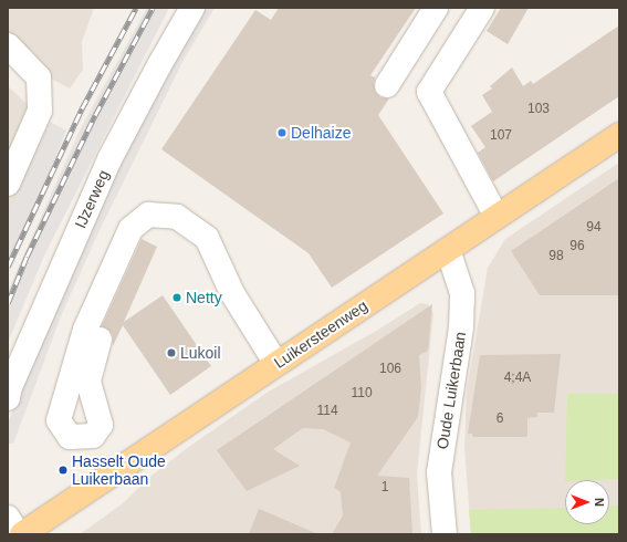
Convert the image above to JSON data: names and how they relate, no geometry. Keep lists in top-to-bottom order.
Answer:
{
  "streets": {
    "main road": ["Luikersteenweg"],
    "street": ["IJzerweg", "Oude Luikerbaan"]
  },
  "crossings": [
    ["Luikersteenweg", "Oude Luikerbaan"]
  ],
  "places": [
    "Delhaize",
    "Netty",
    "Lukoil",
    "Hasselt Oude Luikerbaan"
  ],
  "house_numbers": [
    "103",
    "107",
    "94",
    "96",
    "98",
    "106",
    "4;4A",
    "110",
    "114",
    "6",
    "1"
  ],
  "north": "right"
}
